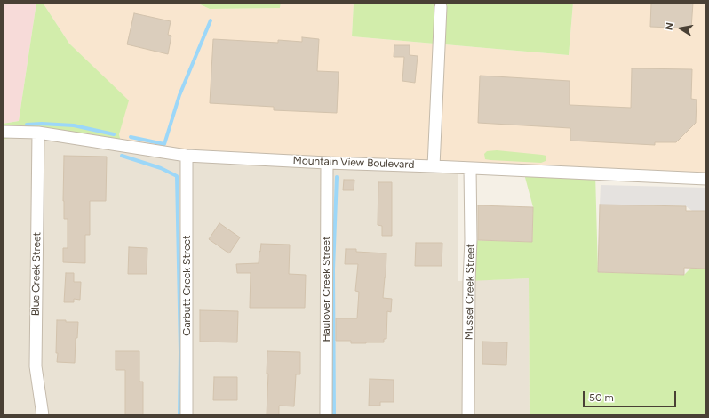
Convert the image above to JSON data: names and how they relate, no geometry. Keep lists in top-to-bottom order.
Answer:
{
  "streets": {
    "street": [
      "Mountain View Boulevard",
      "Blue Creek Street",
      "Garbutt Creek Street",
      "Haulover Creek Street",
      "Mussel Creek Street"
    ]
  },
  "crossings": [
    ["Mountain View Boulevard", "Blue Creek Street"],
    ["Mountain View Boulevard", "Garbutt Creek Street"],
    ["Mountain View Boulevard", "Haulover Creek Street"],
    ["Mountain View Boulevard", "Mussel Creek Street"]
  ],
  "scale_bar": "50 m",
  "north": "left"
}
